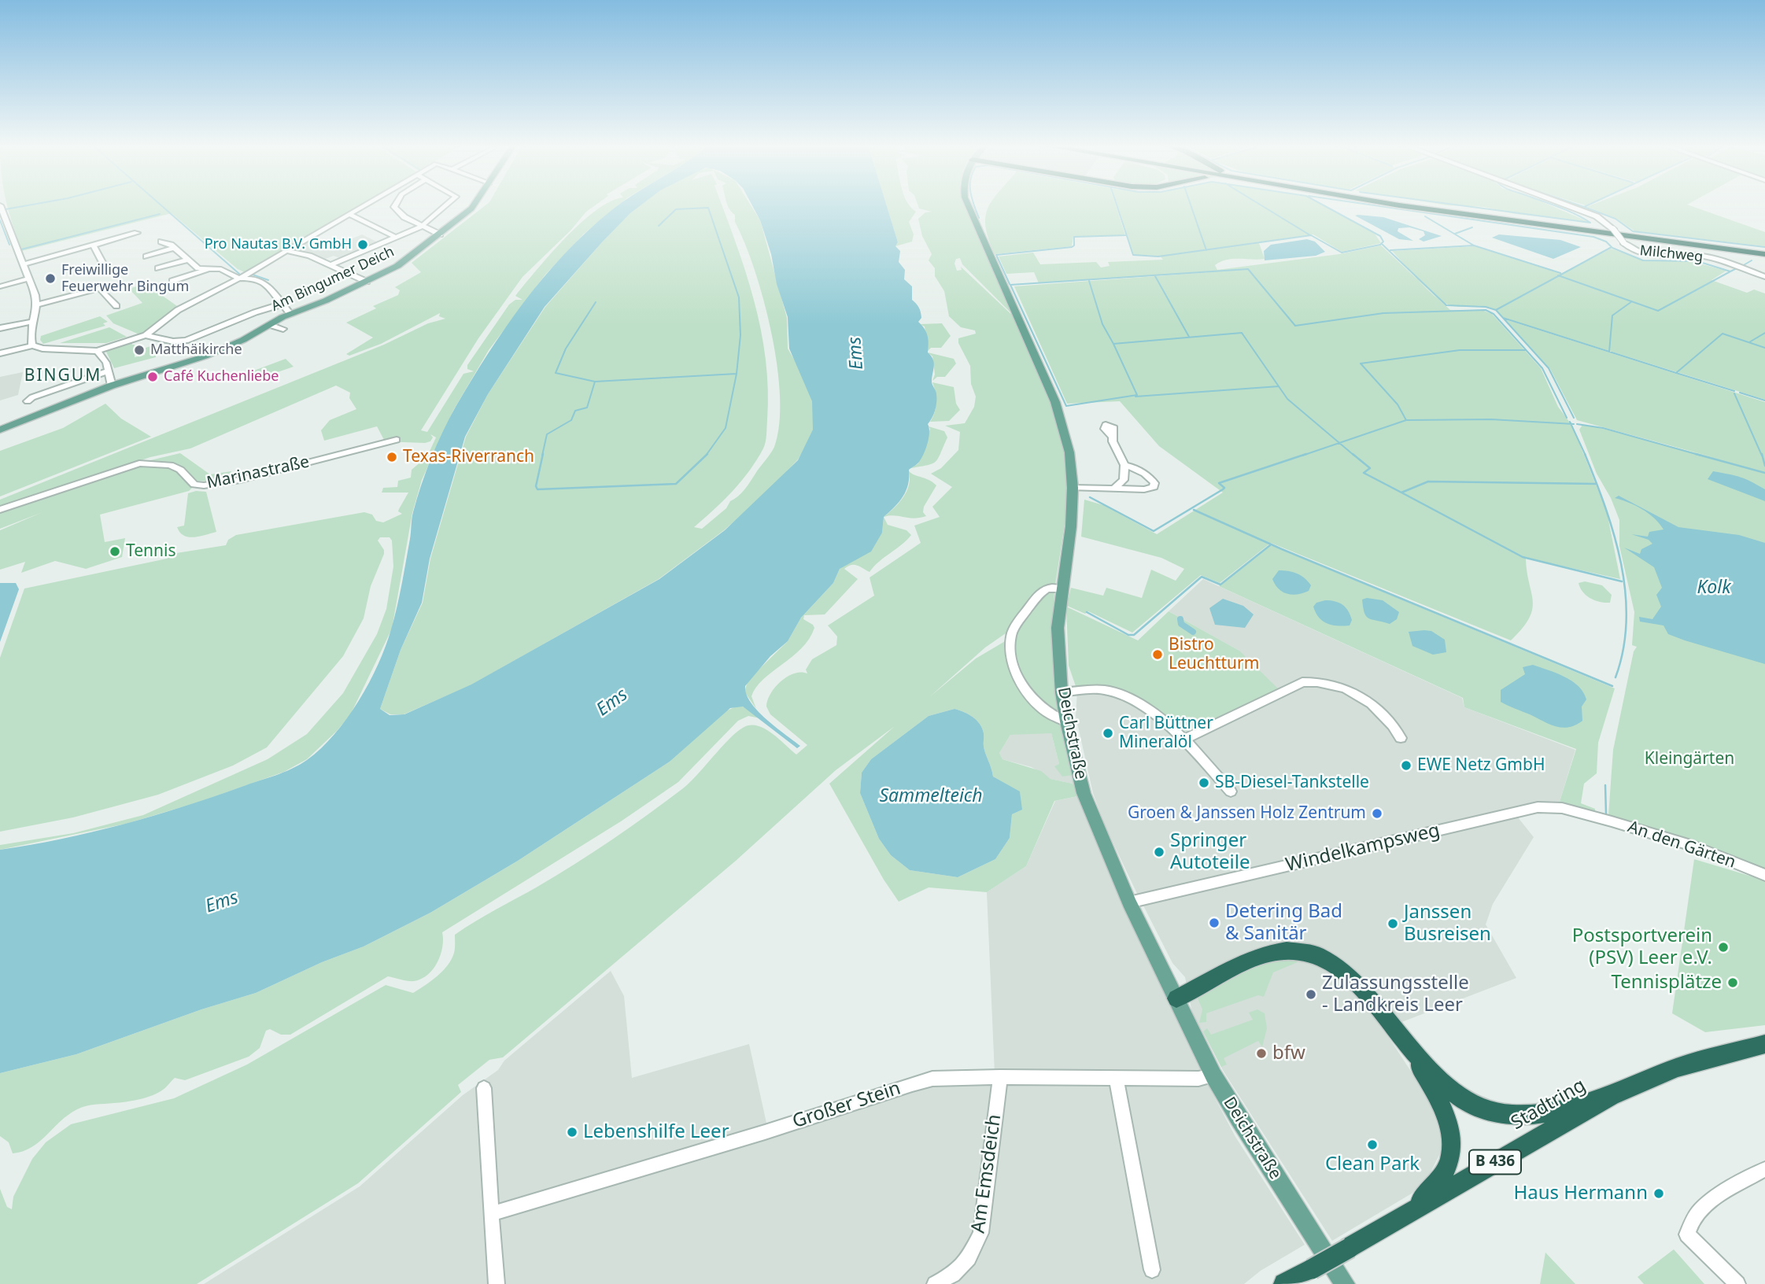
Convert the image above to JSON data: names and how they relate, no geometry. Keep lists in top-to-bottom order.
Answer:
{
  "streets": {
    "highway": ["Stadtring", "B 436"],
    "main road": ["Am Bingumer Deich", "Deichstraße"],
    "street": [
      "Milchweg",
      "Marinastraße",
      "An den Gärten",
      "Windelkampsweg",
      "Großer Stein",
      "Am Emsdeich"
    ]
  },
  "crossings": [
    ["Deichstraße", "Windelkampsweg"],
    ["Deichstraße", "Großer Stein"],
    ["An den Gärten", "Windelkampsweg"],
    ["Großer Stein", "Am Emsdeich"]
  ],
  "districts": ["BINGUM"],
  "water": ["Ems", "Kolk", "Sammelteich"],
  "parks": ["Kleingärten"],
  "places": [
    "Pro Nautas B.V. GmbH",
    "Freiwillige Feuerwehr Bingum",
    "Matthäikirche",
    "Café Kuchenliebe",
    "Texas-Riverranch",
    "Tennis",
    "Bistro Leuchtturm",
    "Carl Büttner Mineralöl",
    "EWE Netz GmbH",
    "SB-Diesel-Tankstelle",
    "Groen & Janssen Holz Zentrum",
    "Springer Autoteile",
    "Detering Bad & Sanitär",
    "Janssen Busreisen",
    "Postsportverein (PSV) Leer e.V.",
    "Tennisplätze",
    "Zulassungsstelle - Landkreis Leer",
    "bfw",
    "Lebenshilfe Leer",
    "Clean Park",
    "Haus Hermann"
  ]
}
